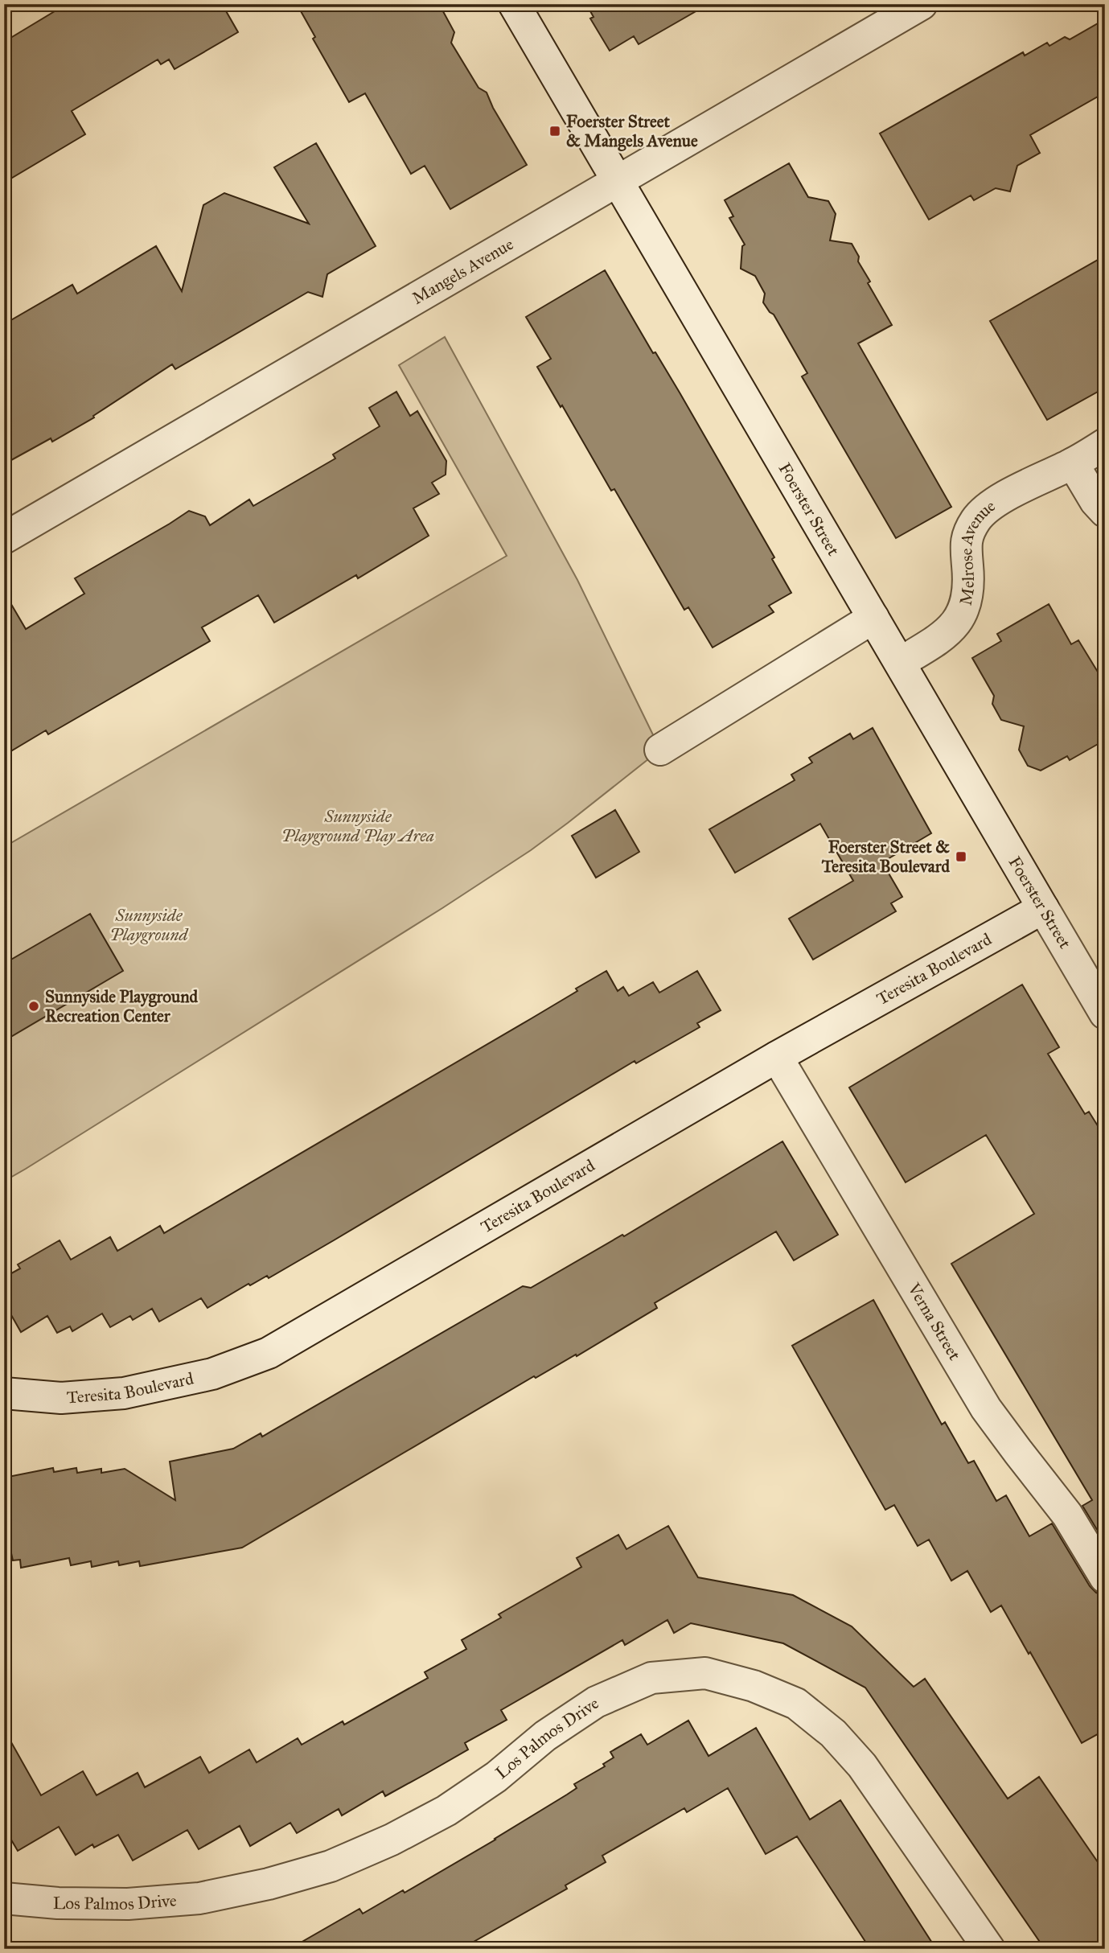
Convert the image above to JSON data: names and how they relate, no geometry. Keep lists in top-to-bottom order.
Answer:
{
  "streets": {
    "street": [
      "Mangels Avenue",
      "Foerster Street",
      "Melrose Avenue",
      "Teresita Boulevard",
      "Verna Street",
      "Los Palmos Drive"
    ]
  },
  "crossings": [
    ["Mangels Avenue", "Foerster Street"],
    ["Foerster Street", "Melrose Avenue"],
    ["Foerster Street", "Teresita Boulevard"],
    ["Teresita Boulevard", "Verna Street"]
  ],
  "parks": ["Sunnyside Playground Play Area", "Sunnyside Playground"],
  "places": {
    "transit": ["Foerster Street & Mangels Avenue", "Foerster Street & Teresita Boulevard"],
    "other": ["Sunnyside Playground Recreation Center"]
  }
}
